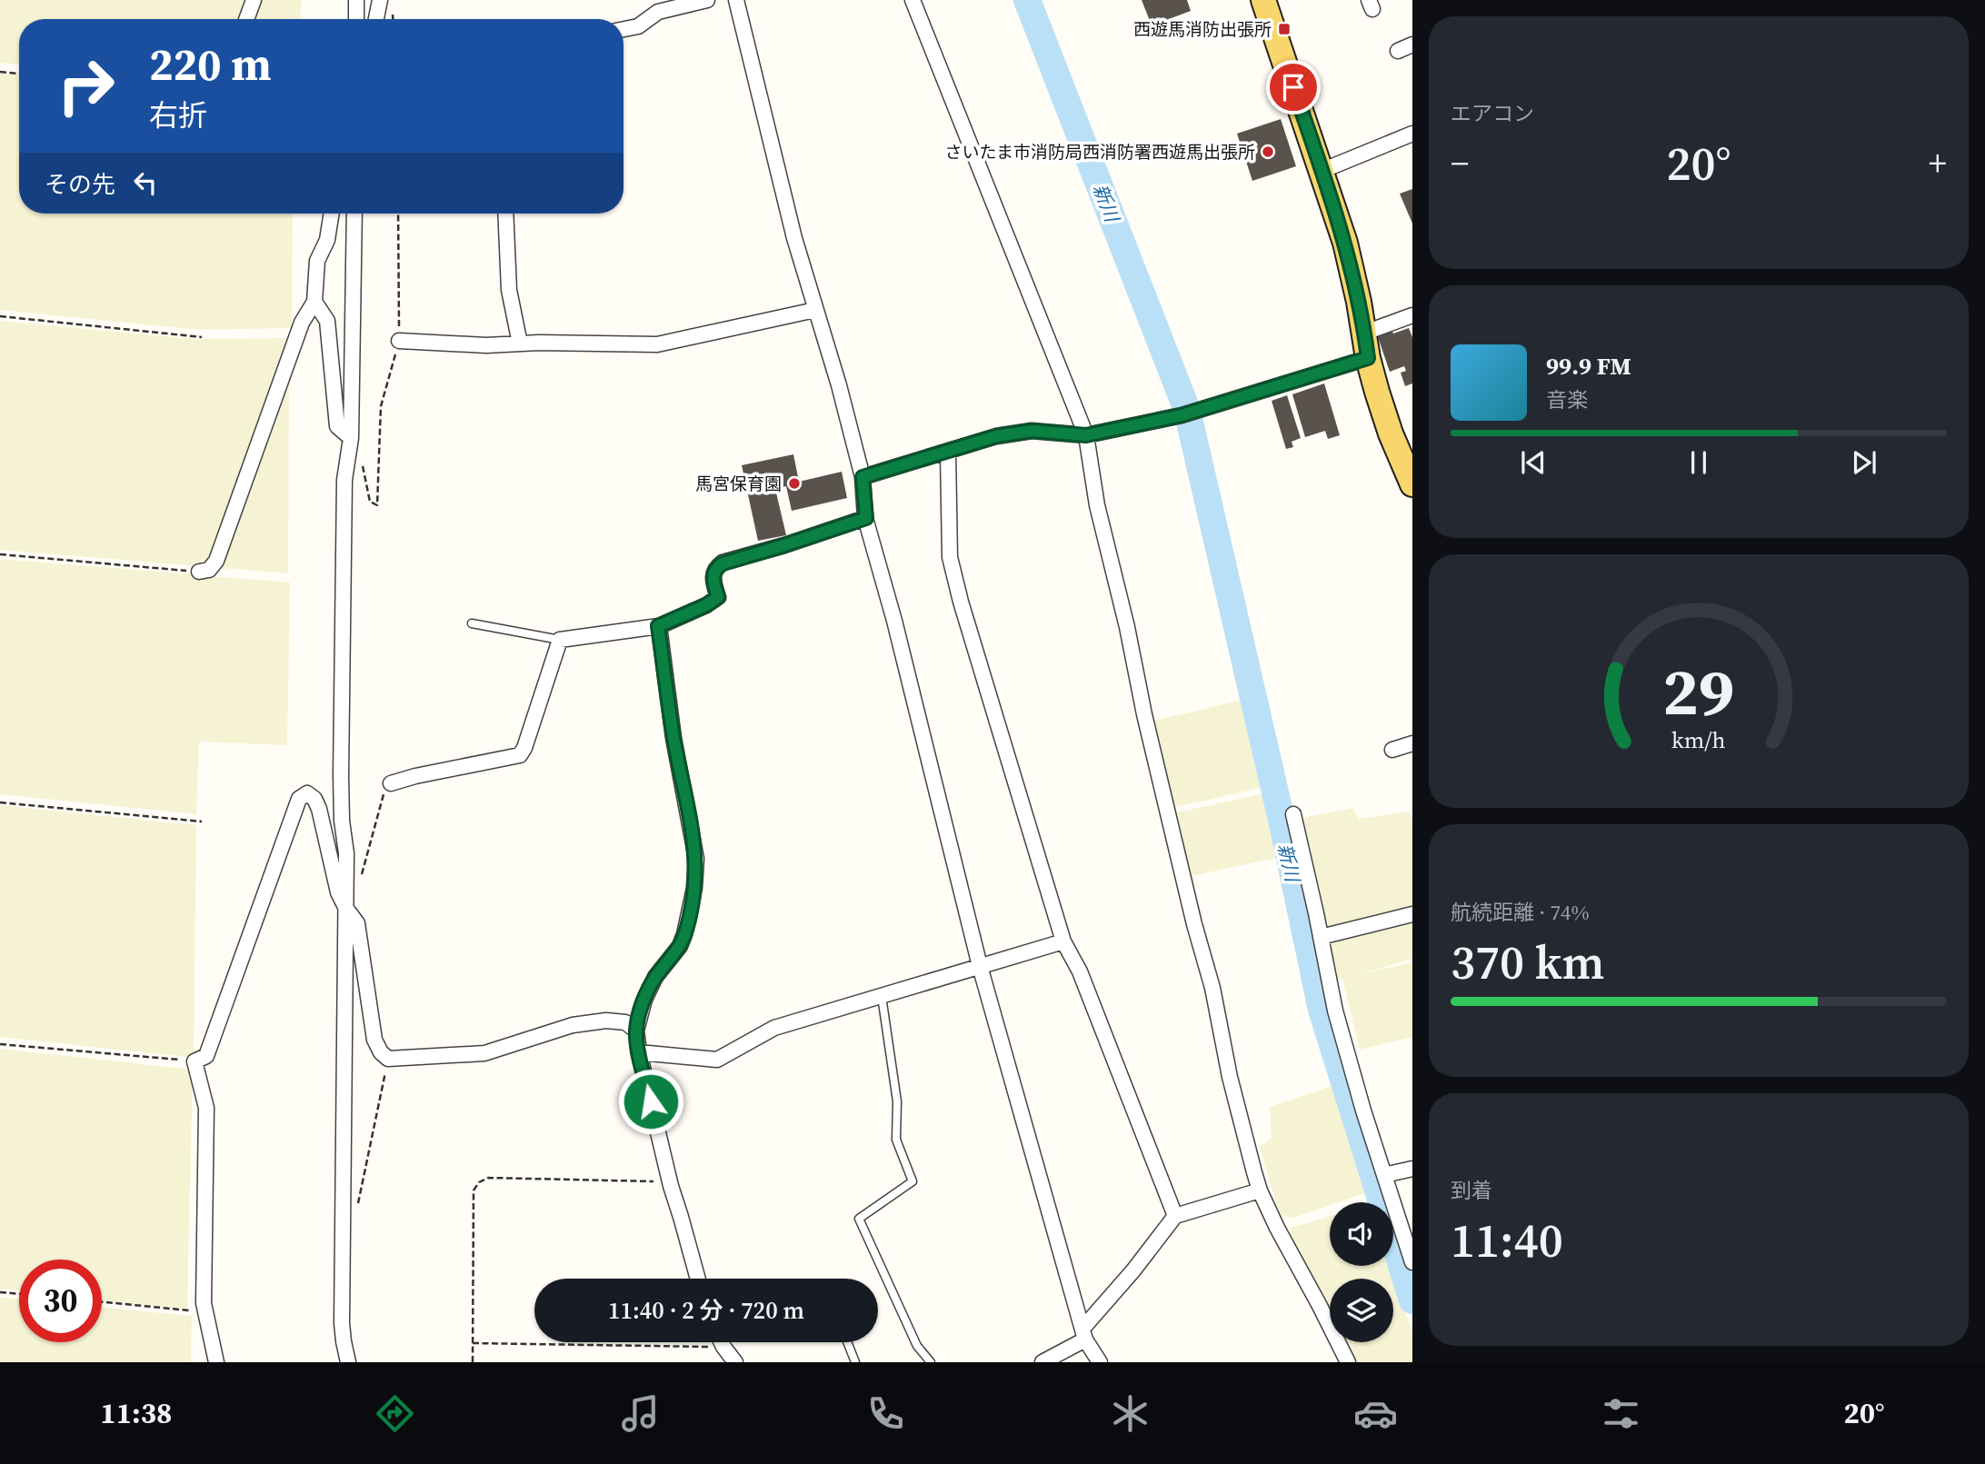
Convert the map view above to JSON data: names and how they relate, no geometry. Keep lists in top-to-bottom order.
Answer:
{
  "water": ["新川"],
  "places": {
    "transit": ["西遊馬消防出張所"],
    "other": ["さいたま市消防局西消防署西遊馬出張所", "馬宮保育園"]
  },
  "page": {
    "tile": [
      "エアコン",
      ["航続距離 · 74%", "370 km"],
      ["到着", "11:40"]
    ],
    "turn": ["220 m", "右折"],
    "heat": ["−", "20°", "+"],
    "then": "その先",
    "song": ["99.9 FM", "音楽"],
    "limit": "30",
    "trip": "11:40 · 2 分 · 720 m",
    "tabs": ["11:38", "20°"],
    "gauge": ["29", "km/h"]
  }
}
